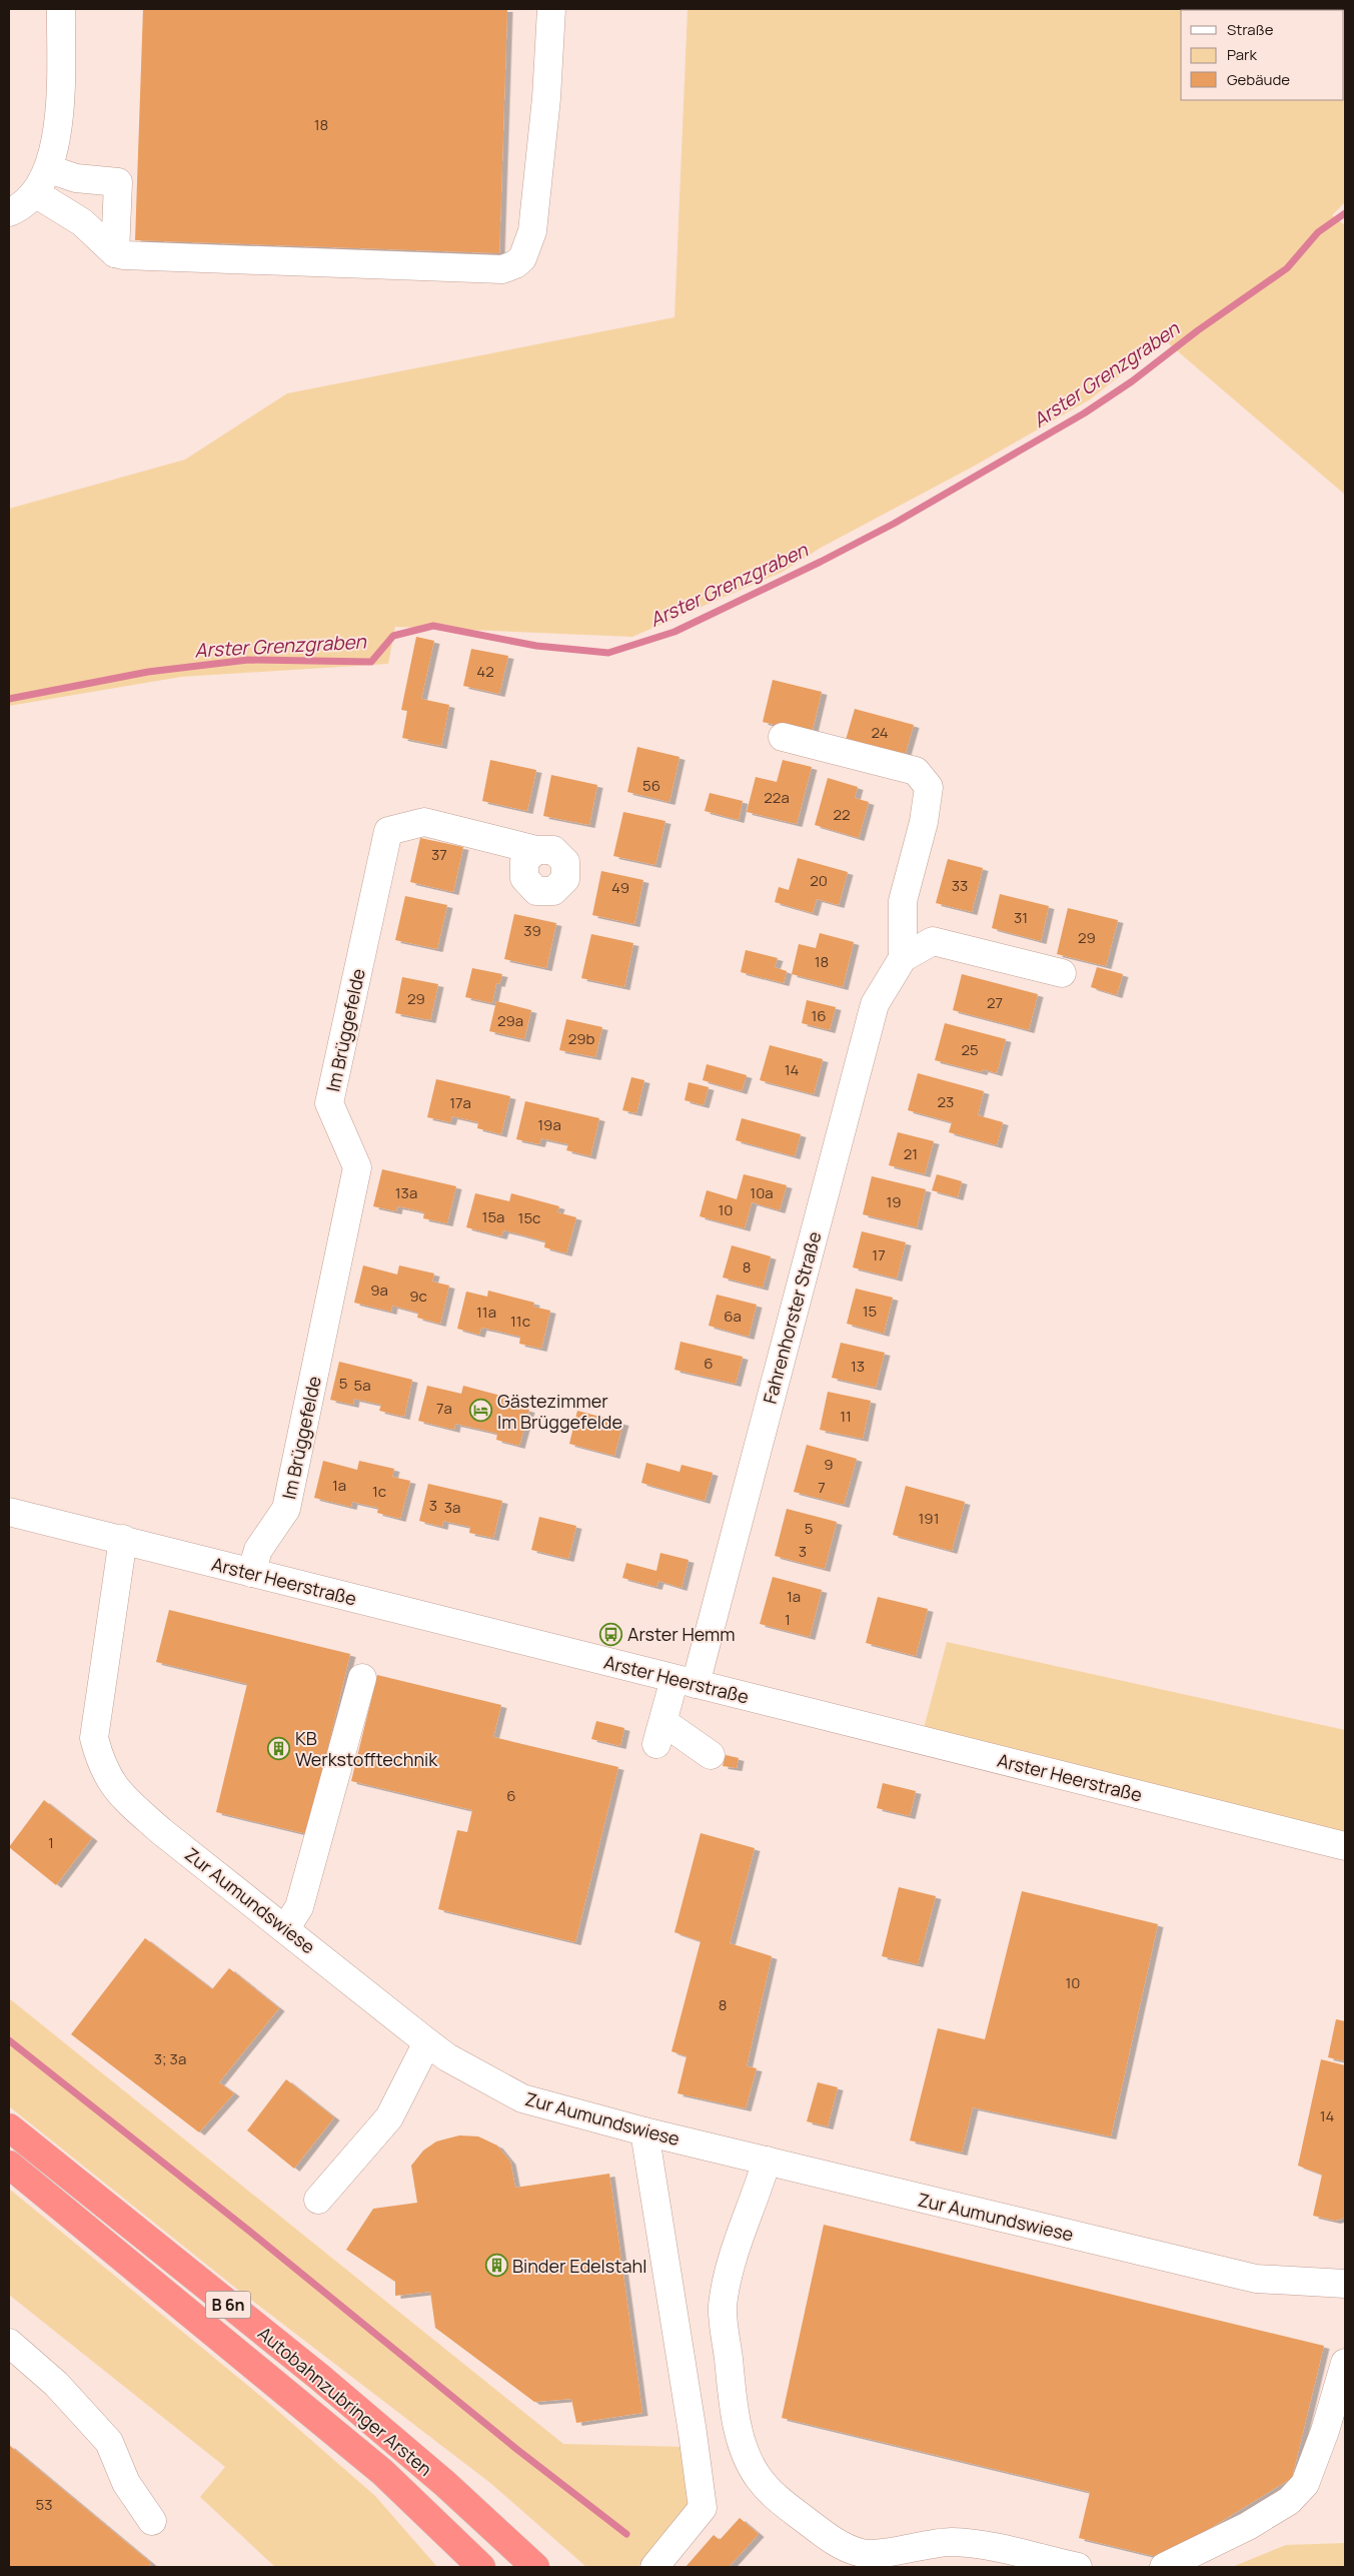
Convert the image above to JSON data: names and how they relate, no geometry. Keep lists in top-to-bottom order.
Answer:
{
  "streets": {
    "highway": ["B 6n", "Autobahnzubringer Arsten"],
    "street": [
      "Im Brüggefelde",
      "Fahrenhorster Straße",
      "Arster Heerstraße",
      "Zur Aumundswiese"
    ]
  },
  "crossings": [
    ["Im Brüggefelde", "Arster Heerstraße"],
    ["Fahrenhorster Straße", "Arster Heerstraße"],
    ["Arster Heerstraße", "Zur Aumundswiese"]
  ],
  "water": ["Arster Grenzgraben"],
  "places": {
    "hotel": ["Gästezimmer Im Brüggefelde"],
    "bus stop": ["Arster Hemm"],
    "building": ["KB Werkstofftechnik", "Binder Edelstahl"]
  },
  "house_numbers": [
    "18",
    "42",
    "24",
    "56",
    "22a",
    "22",
    "37",
    "20",
    "33",
    "49",
    "31",
    "39",
    "29",
    "18",
    "29",
    "27",
    "16",
    "29a",
    "29b",
    "25",
    "14",
    "23",
    "17a",
    "19a",
    "21",
    "13a",
    "10a",
    "19",
    "10",
    "15a",
    "15c",
    "17",
    "8",
    "9a",
    "9c",
    "15",
    "11a",
    "6a",
    "11c",
    "6",
    "13",
    "5",
    "5a",
    "7a",
    "11",
    "9",
    "1a",
    "7",
    "1c",
    "3",
    "3a",
    "191",
    "5",
    "3",
    "1a",
    "1",
    "6",
    "1",
    "10",
    "8",
    "3; 3a",
    "14",
    "53"
  ],
  "legend": ["Straße", "Park", "Gebäude"]
}
